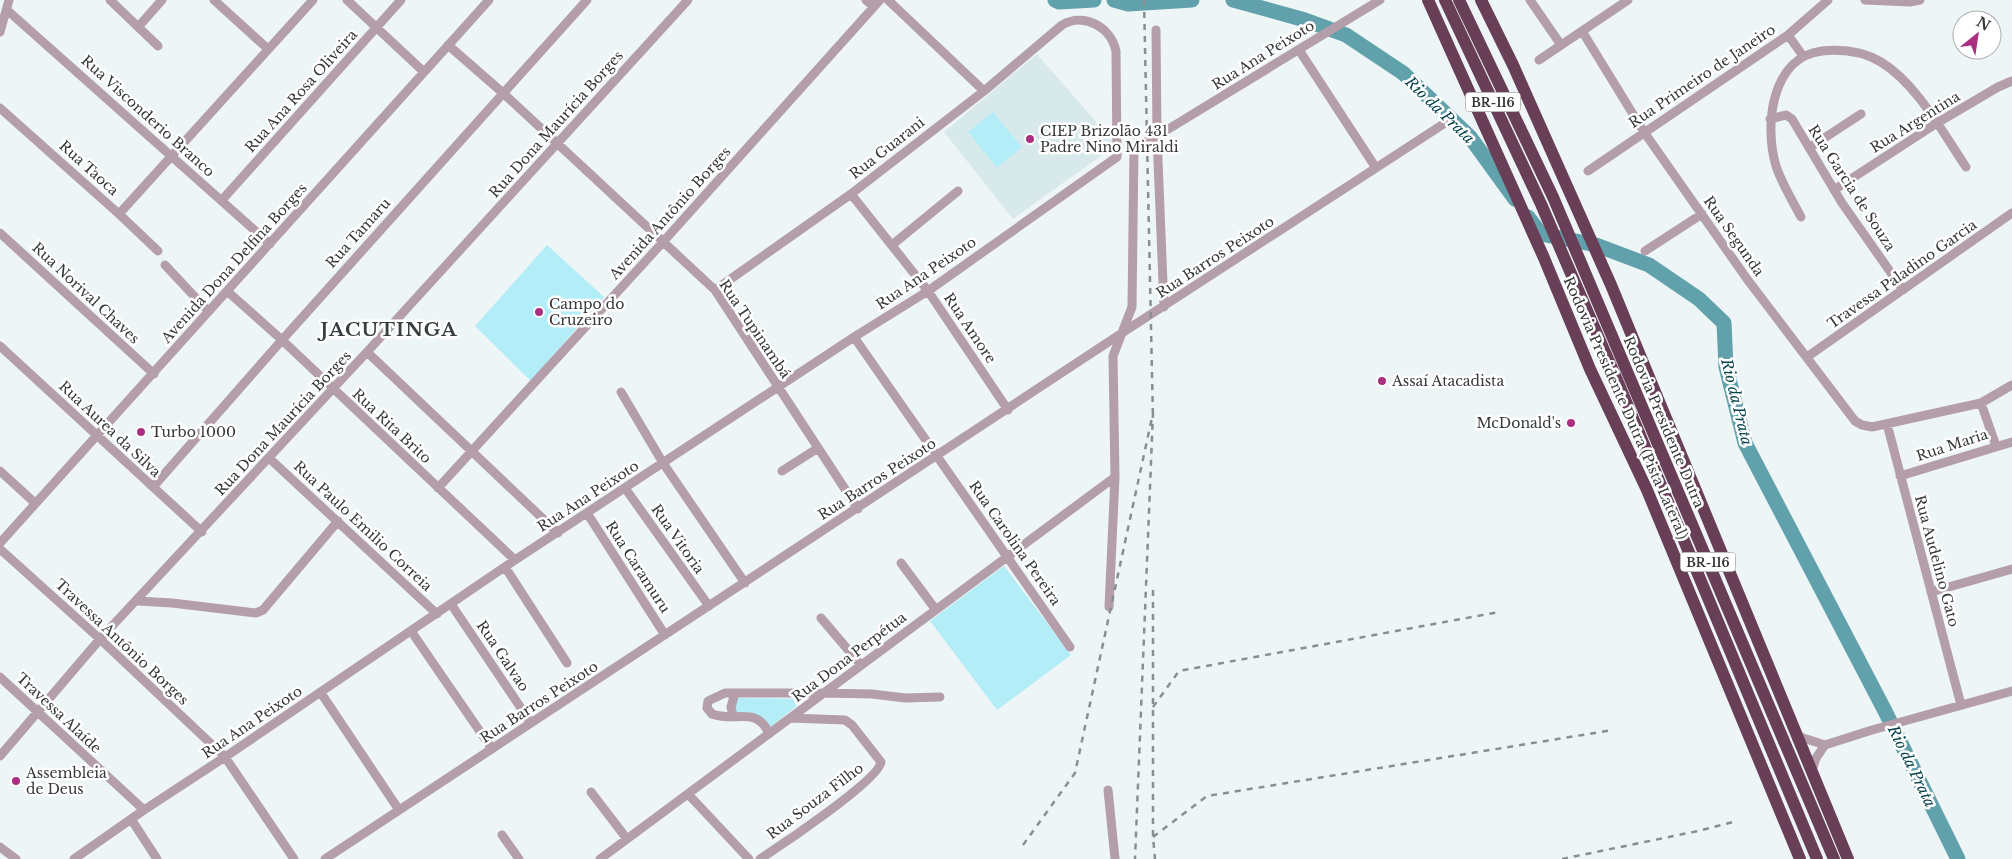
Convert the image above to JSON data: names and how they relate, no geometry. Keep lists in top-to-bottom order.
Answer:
{
  "streets": {
    "highway": ["BR-116", "Rodovia Presidente Dutra (Pista Lateral)", "Rodovia Presidente Dutra"],
    "street": [
      "Rua Ana Peixoto",
      "Rua Primeiro de Janeiro",
      "Rua Ana Rosa Oliveira",
      "Rua Visconderio Branco",
      "Rua Argentina",
      "Rua Dona Maurícia Borges",
      "Rua Guarani",
      "Rua Taoca",
      "Rua Garcia de Souza",
      "Avenida Antônio Borges",
      "Rua Tamaru",
      "Rua Segunda",
      "Rua Barros Peixoto",
      "Avenida Dona Delfina Borges",
      "Travessa Paladino Garcia",
      "Rua Norival Chaves",
      "Rua Amore",
      "Rua Tupinambá",
      "Rua Rita Brito",
      "Rua Aurea da Silva",
      "Rua Maria",
      "Rua Paulo Emilio Correia",
      "Rua Vitoria",
      "Rua Carolina Pereira",
      "Rua Audelino Gato",
      "Rua Caramuru",
      "Travessa Antônio Borges",
      "Rua Galvao",
      "Rua Dona Perpétua",
      "Travessa Alaíde",
      "Rua Souza Filho"
    ]
  },
  "crossings": [
    ["Rua Ana Peixoto", "Rua Guarani"],
    ["Rua Ana Peixoto", "Rua Barros Peixoto"],
    ["Rua Ana Peixoto", "Rua Amore"],
    ["Rua Ana Peixoto", "Rua Tupinambá"],
    ["Rua Ana Peixoto", "Rua Rita Brito"],
    ["Rua Ana Peixoto", "Rua Paulo Emilio Correia"],
    ["Rua Ana Peixoto", "Rua Vitoria"],
    ["Rua Ana Peixoto", "Rua Carolina Pereira"],
    ["Rua Ana Peixoto", "Rua Caramuru"],
    ["Rua Ana Peixoto", "Travessa Antônio Borges"],
    ["Rua Ana Peixoto", "Rua Galvao"],
    ["Rua Ana Peixoto", "Travessa Alaíde"],
    ["Rua Primeiro de Janeiro", "Rua Segunda"],
    ["Rua Ana Rosa Oliveira", "Rua Visconderio Branco"],
    ["Rua Visconderio Branco", "Avenida Dona Delfina Borges"],
    ["Rua Argentina", "Rua Garcia de Souza"],
    ["Rua Dona Maurícia Borges", "Rua Tupinambá"],
    ["Rua Dona Maurícia Borges", "Rua Rita Brito"],
    ["Rua Dona Maurícia Borges", "Rua Aurea da Silva"],
    ["Rua Dona Maurícia Borges", "Rua Paulo Emilio Correia"],
    ["Rua Dona Maurícia Borges", "Travessa Antônio Borges"],
    ["Rua Dona Maurícia Borges", "Travessa Alaíde"],
    ["Rua Guarani", "Rua Amore"],
    ["Rua Guarani", "Rua Tupinambá"],
    ["Rua Garcia de Souza", "Travessa Paladino Garcia"],
    ["Avenida Antônio Borges", "Rua Tupinambá"],
    ["Avenida Antônio Borges", "Rua Rita Brito"],
    ["Rua Tamaru", "Rua Tupinambá"],
    ["Rua Tamaru", "Rua Rita Brito"],
    ["Rua Tamaru", "Rua Aurea da Silva"],
    ["Rua Segunda", "Travessa Paladino Garcia"],
    ["Rua Segunda", "Rua Audelino Gato"],
    ["Rua Barros Peixoto", "Rua Amore"],
    ["Rua Barros Peixoto", "Rua Tupinambá"],
    ["Rua Barros Peixoto", "Rua Vitoria"],
    ["Rua Barros Peixoto", "Rua Carolina Pereira"],
    ["Rua Barros Peixoto", "Rua Caramuru"],
    ["Rua Barros Peixoto", "Rua Galvao"],
    ["Avenida Dona Delfina Borges", "Rua Norival Chaves"],
    ["Avenida Dona Delfina Borges", "Rua Tupinambá"],
    ["Avenida Dona Delfina Borges", "Rua Rita Brito"],
    ["Avenida Dona Delfina Borges", "Rua Aurea da Silva"],
    ["Rua Maria", "Rua Audelino Gato"],
    ["Rua Carolina Pereira", "Rua Dona Perpétua"],
    ["Rua Dona Perpétua", "Rua Souza Filho"]
  ],
  "districts": ["JACUTINGA"],
  "water": ["Rio da Prata"],
  "places": [
    "CIEP Brizolão 431 Padre Nino Miraldi",
    "Campo do Cruzeiro",
    "Assaí Atacadista",
    "McDonald's",
    "Turbo 1000",
    "Assembleia de Deus"
  ],
  "north": "top right"
}
